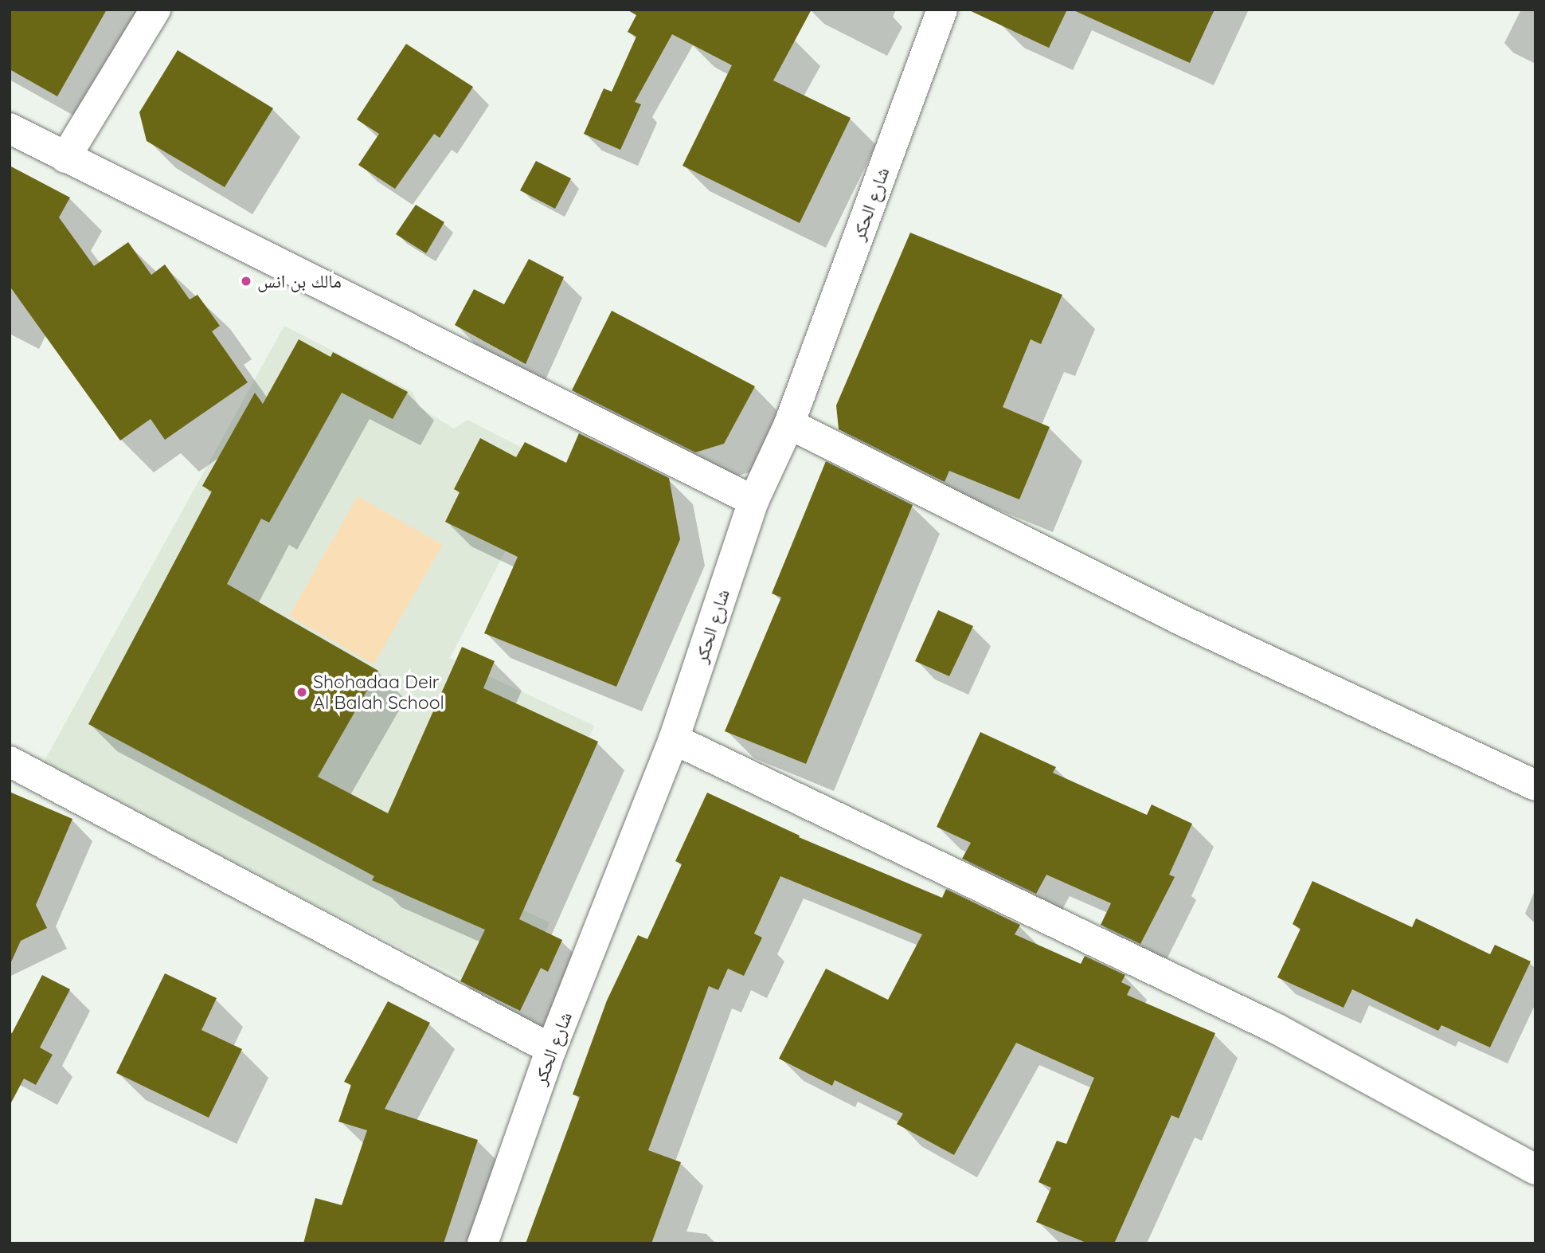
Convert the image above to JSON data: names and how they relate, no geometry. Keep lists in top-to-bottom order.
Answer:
{
  "streets": {
    "street": ["شارع الحكر"]
  },
  "places": ["مالك بن انس", "Shohadaa Deir Al Balah School"]
}
